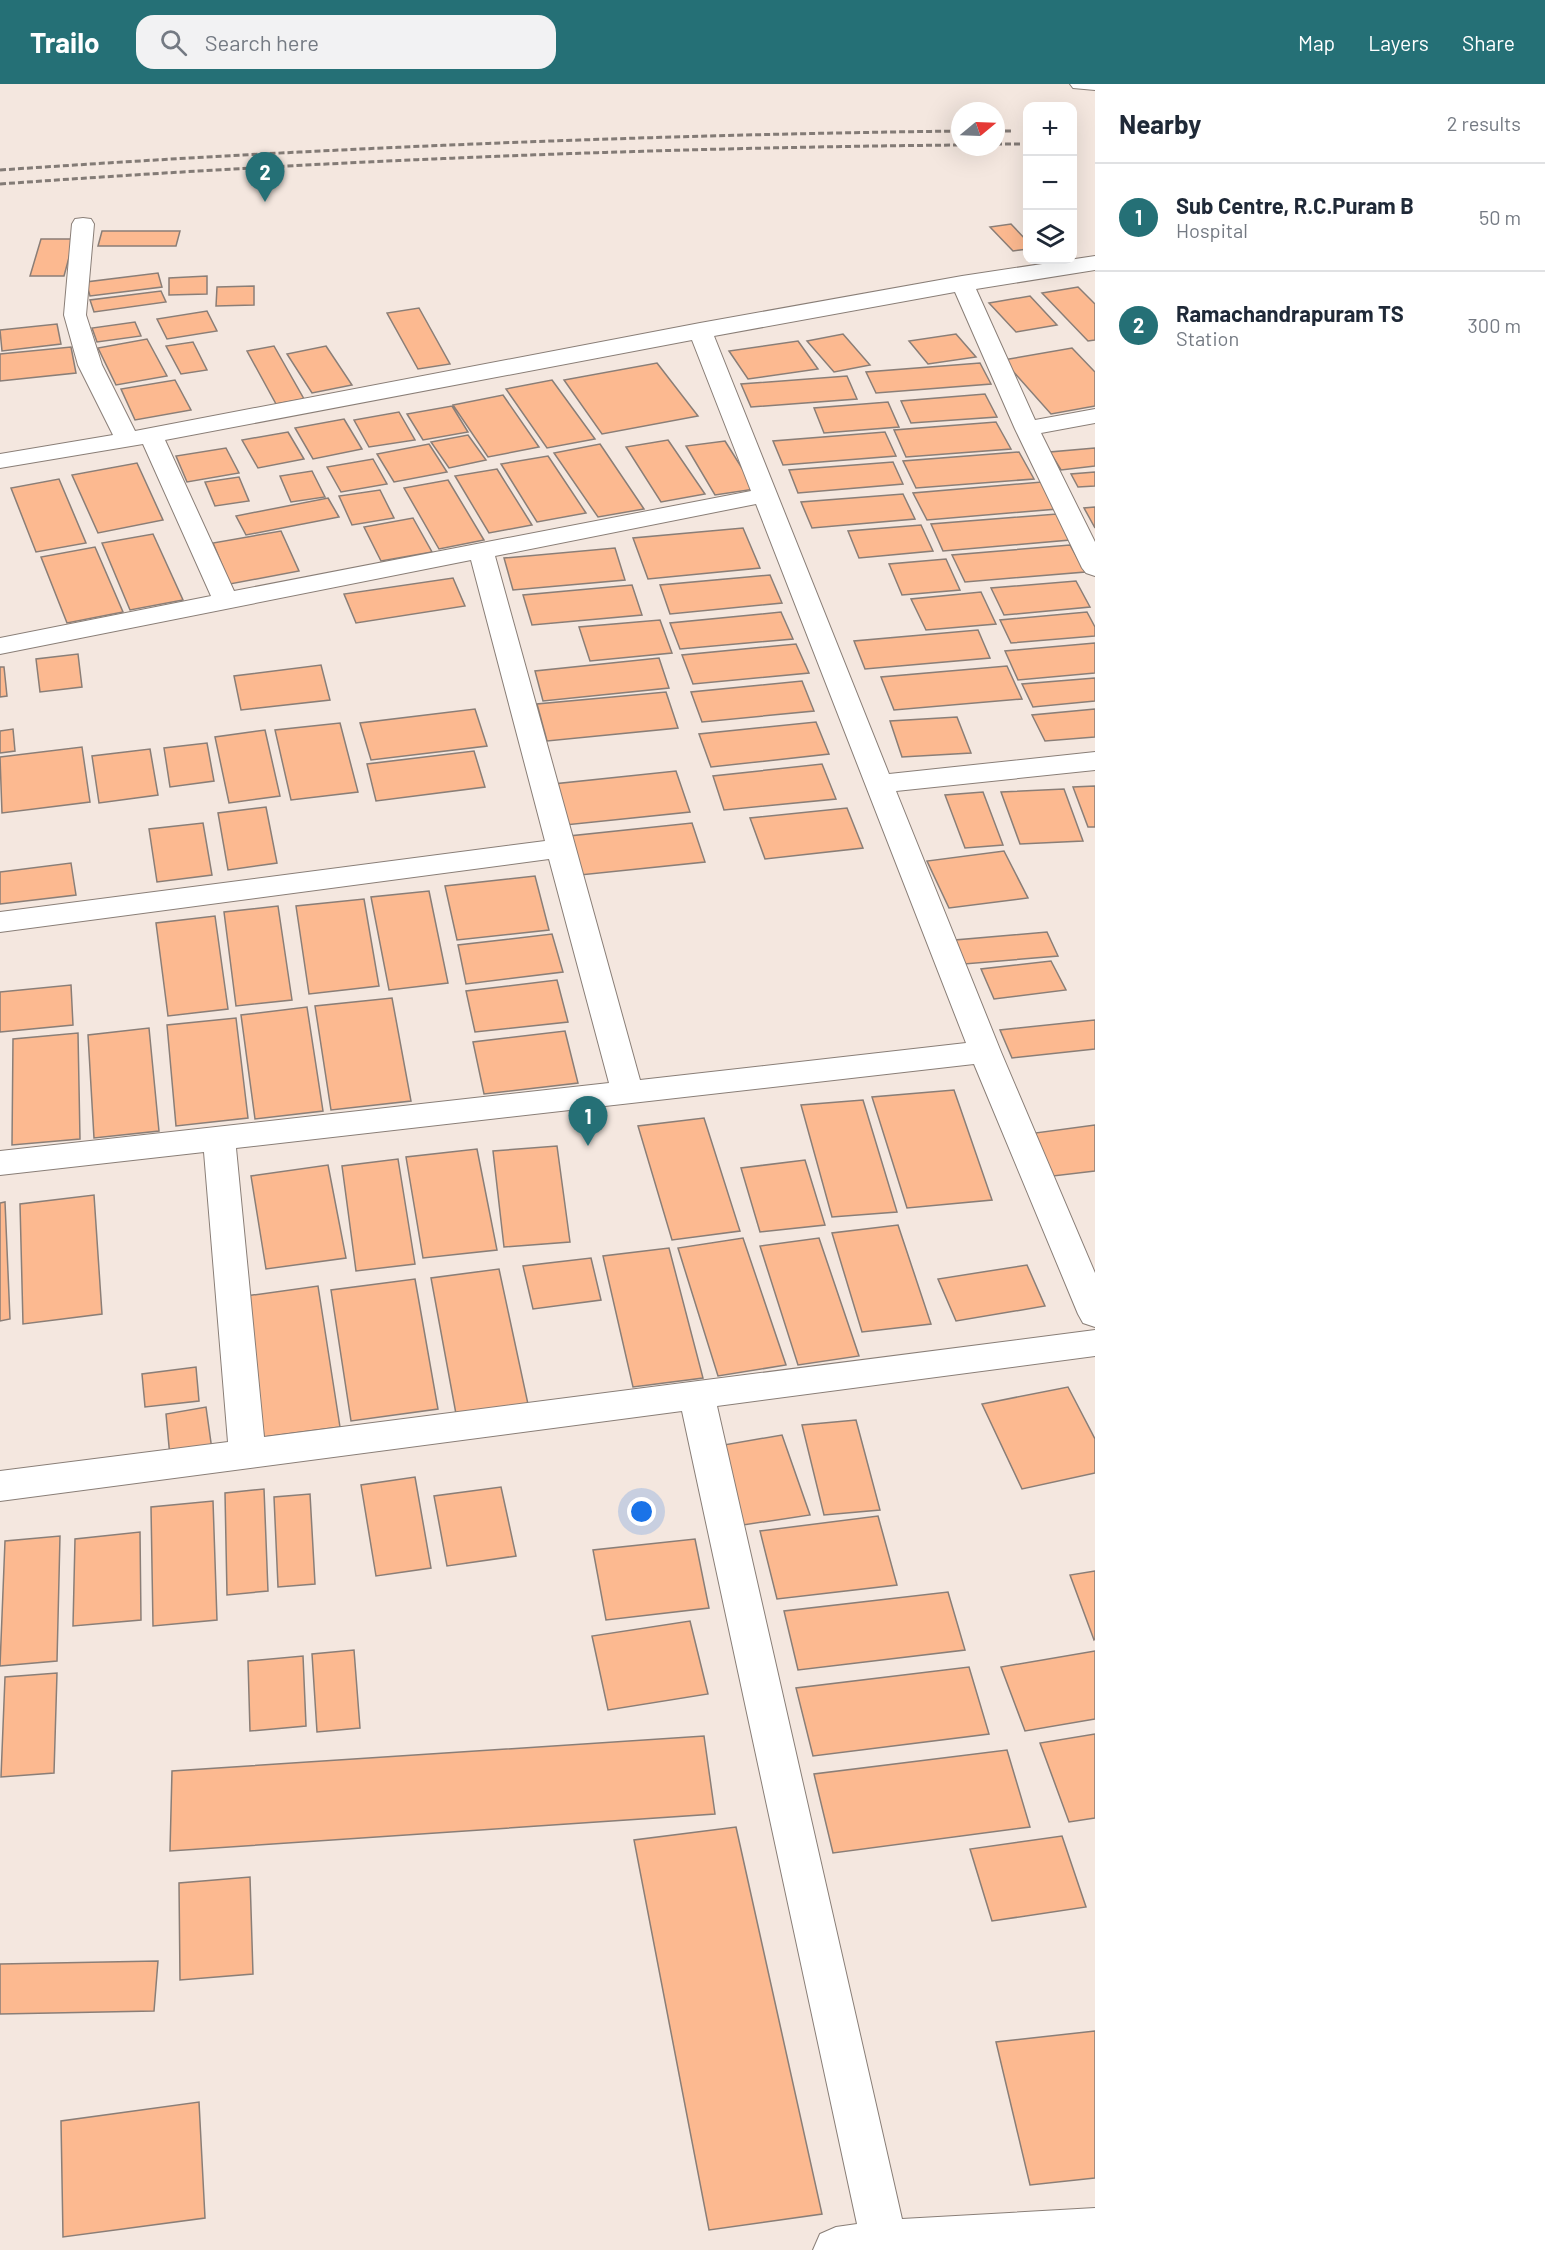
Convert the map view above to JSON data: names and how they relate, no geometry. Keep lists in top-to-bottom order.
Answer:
{
  "north": "right",
  "page": {
    "header": "Trailo",
    "search": "Search here",
    "nav": ["Map", "Layers", "Share"],
    "heading": ["Nearby", "2 results"],
    "map_buttons": ["+", "−"],
    "pins": ["2", "1"],
    "list": [
      {
        "mark": "1",
        "name": "Sub Centre, R.C.Puram B",
        "note": "Hospital",
        "value": "50 m"
      },
      {
        "mark": "2",
        "name": "Ramachandrapuram TS",
        "note": "Station",
        "value": "300 m"
      }
    ]
  }
}
